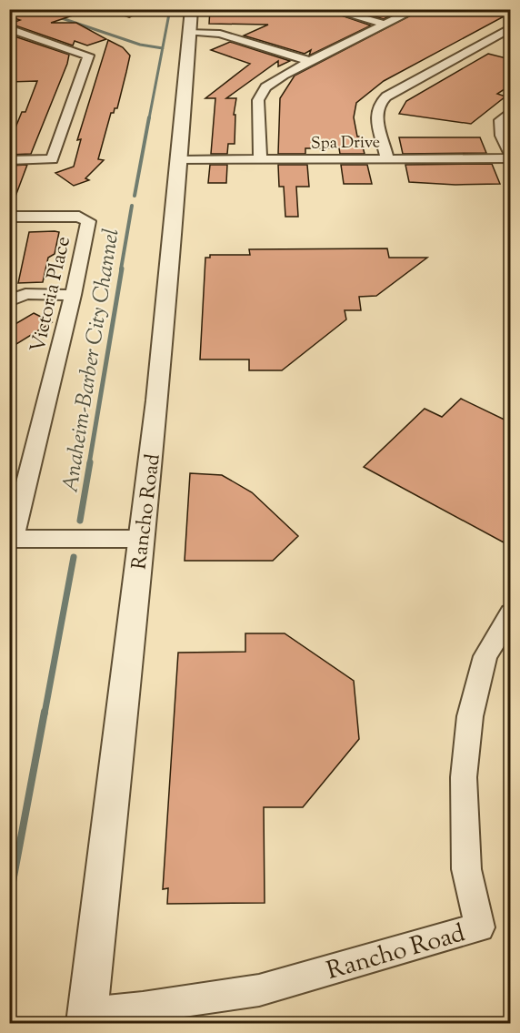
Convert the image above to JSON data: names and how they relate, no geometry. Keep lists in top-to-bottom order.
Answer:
{
  "streets": {
    "street": ["Spa Drive", "Victoria Place", "Rancho Road"]
  },
  "crossings": [
    ["Spa Drive", "Rancho Road"]
  ],
  "water": ["Anaheim-Barber City Channel"]
}
